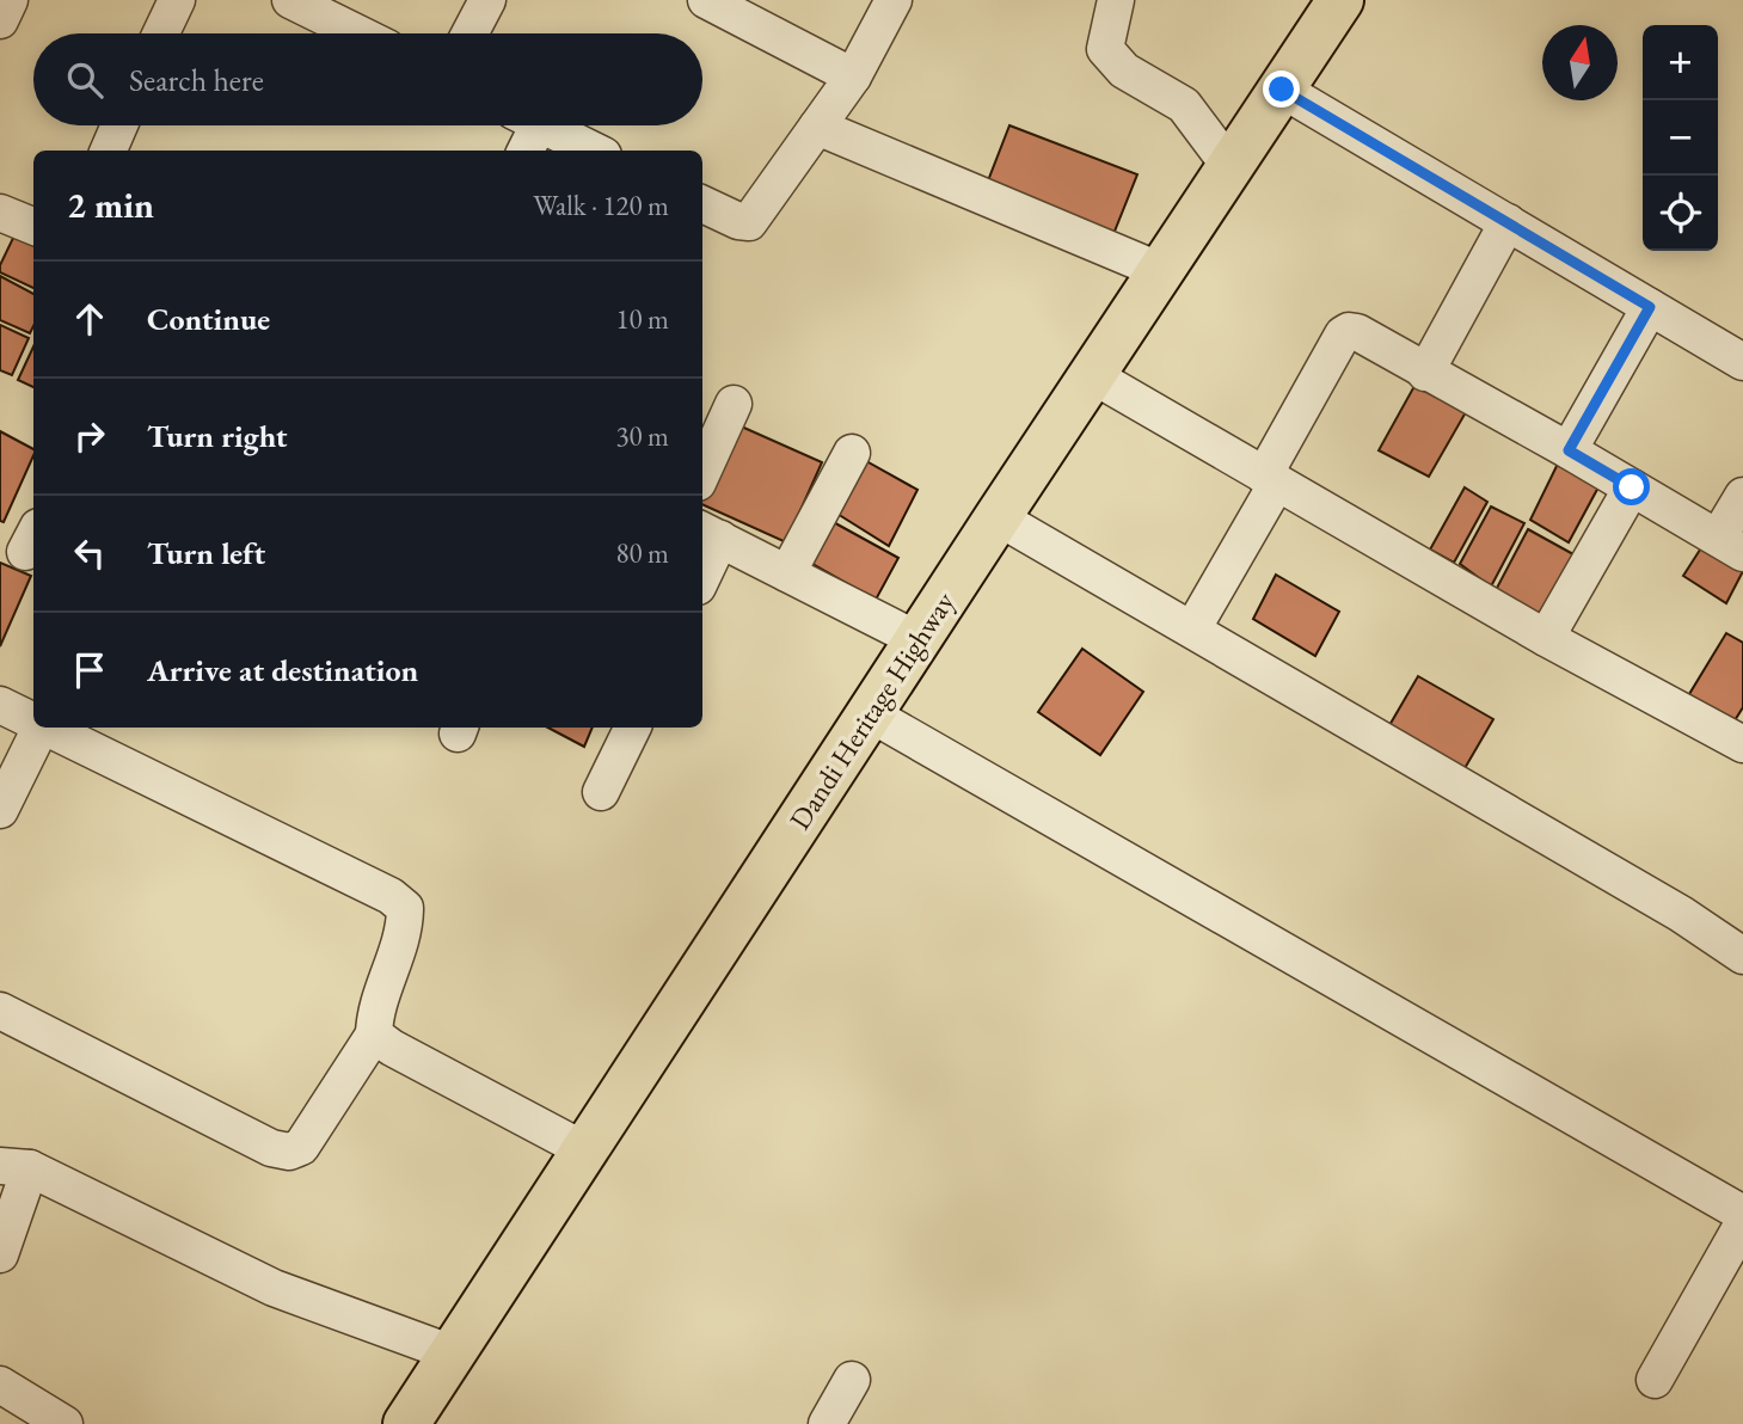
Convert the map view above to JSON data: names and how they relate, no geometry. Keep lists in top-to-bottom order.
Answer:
{
  "streets": {
    "highway": ["Dandi Heritage Highway"]
  },
  "north": "top",
  "page": {
    "map_buttons": ["+", "−"],
    "search": "Search here",
    "heading": ["2 min", "Walk · 120 m"],
    "list": [
      ["Continue", "10 m"],
      ["Turn right", "30 m"],
      ["Turn left", "80 m"],
      "Arrive at destination"
    ]
  }
}
